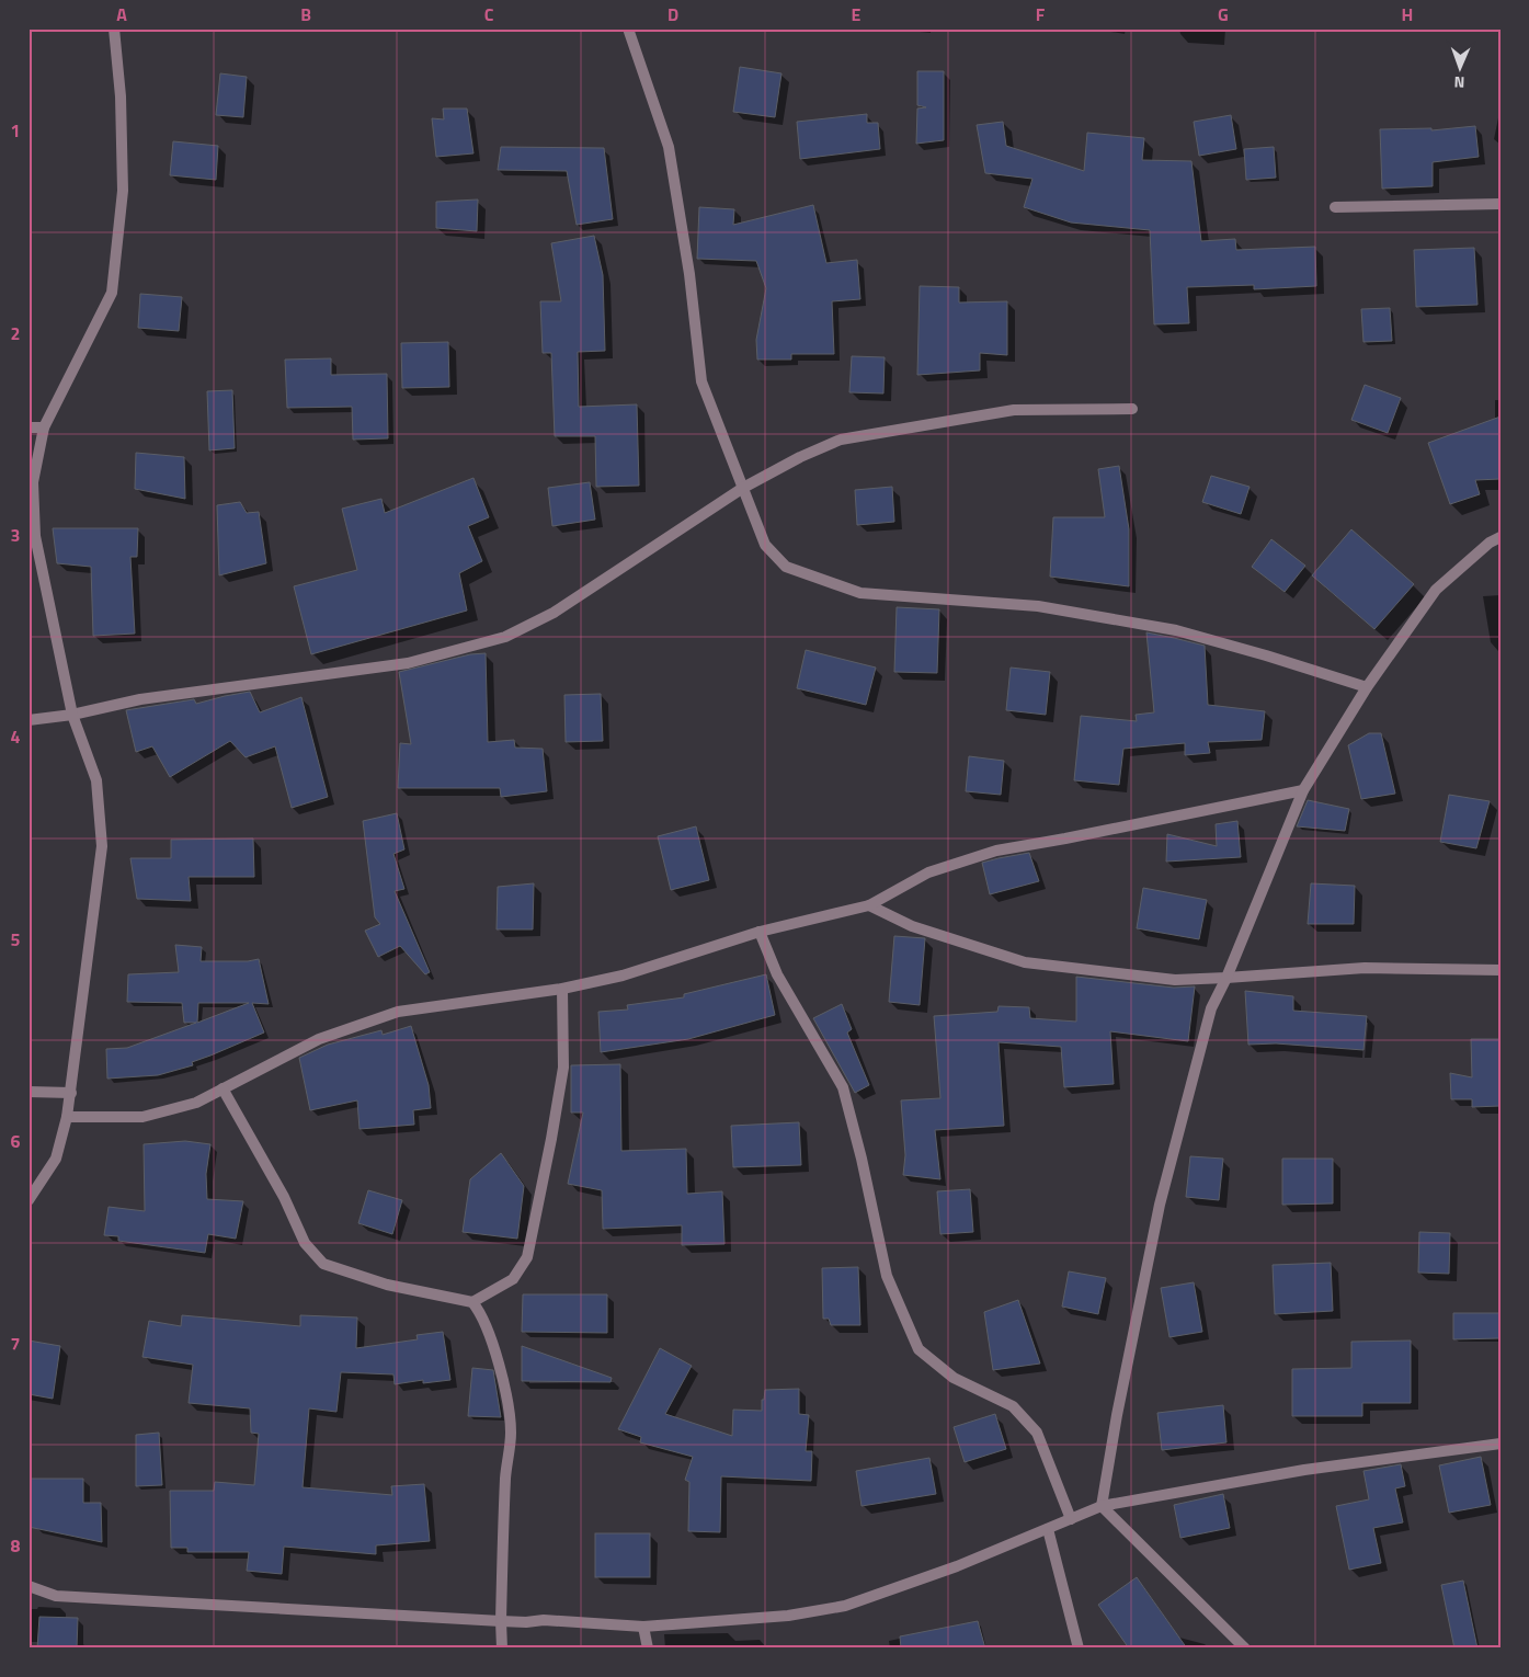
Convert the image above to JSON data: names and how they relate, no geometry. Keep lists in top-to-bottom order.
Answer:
{
  "north": "bottom",
  "grid": {
    "columns": [
      "A",
      "B",
      "C",
      "D",
      "E",
      "F",
      "G",
      "H"
    ],
    "rows": [
      "1",
      "2",
      "3",
      "4",
      "5",
      "6",
      "7",
      "8"
    ]
  }
}
